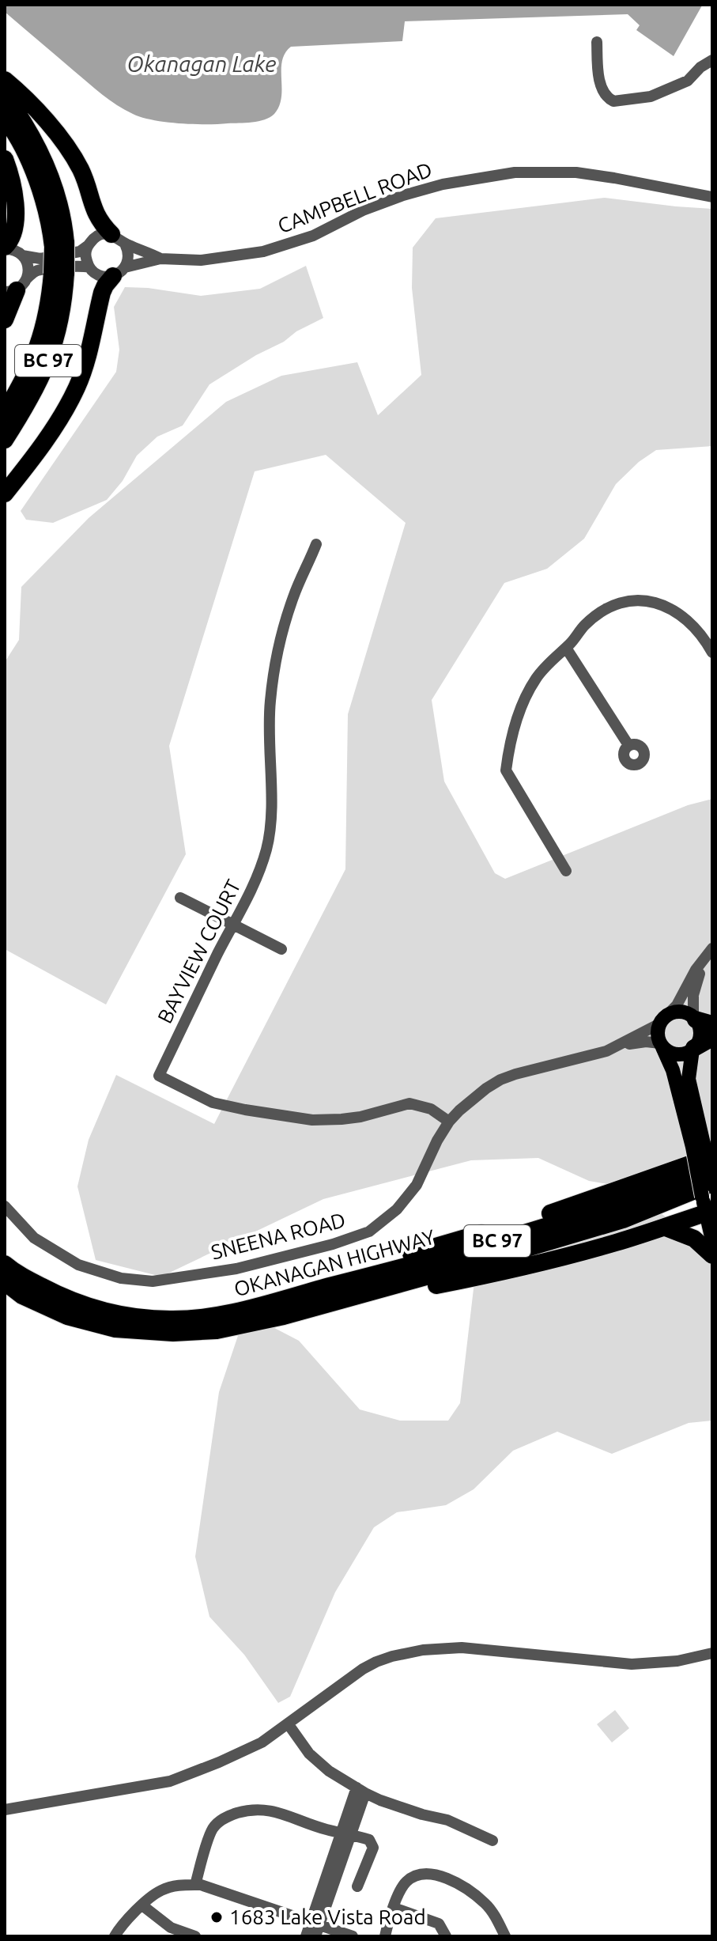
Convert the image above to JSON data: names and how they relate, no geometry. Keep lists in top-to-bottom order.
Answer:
{
  "streets": {
    "highway": ["BC 97", "OKANAGAN HIGHWAY"],
    "street": ["CAMPBELL ROAD", "BAYVIEW COURT", "SNEENA ROAD"]
  },
  "crossings": [
    ["BAYVIEW COURT", "SNEENA ROAD"]
  ],
  "water": ["Okanagan Lake"],
  "places": ["1683 Lake Vista Road"]
}
